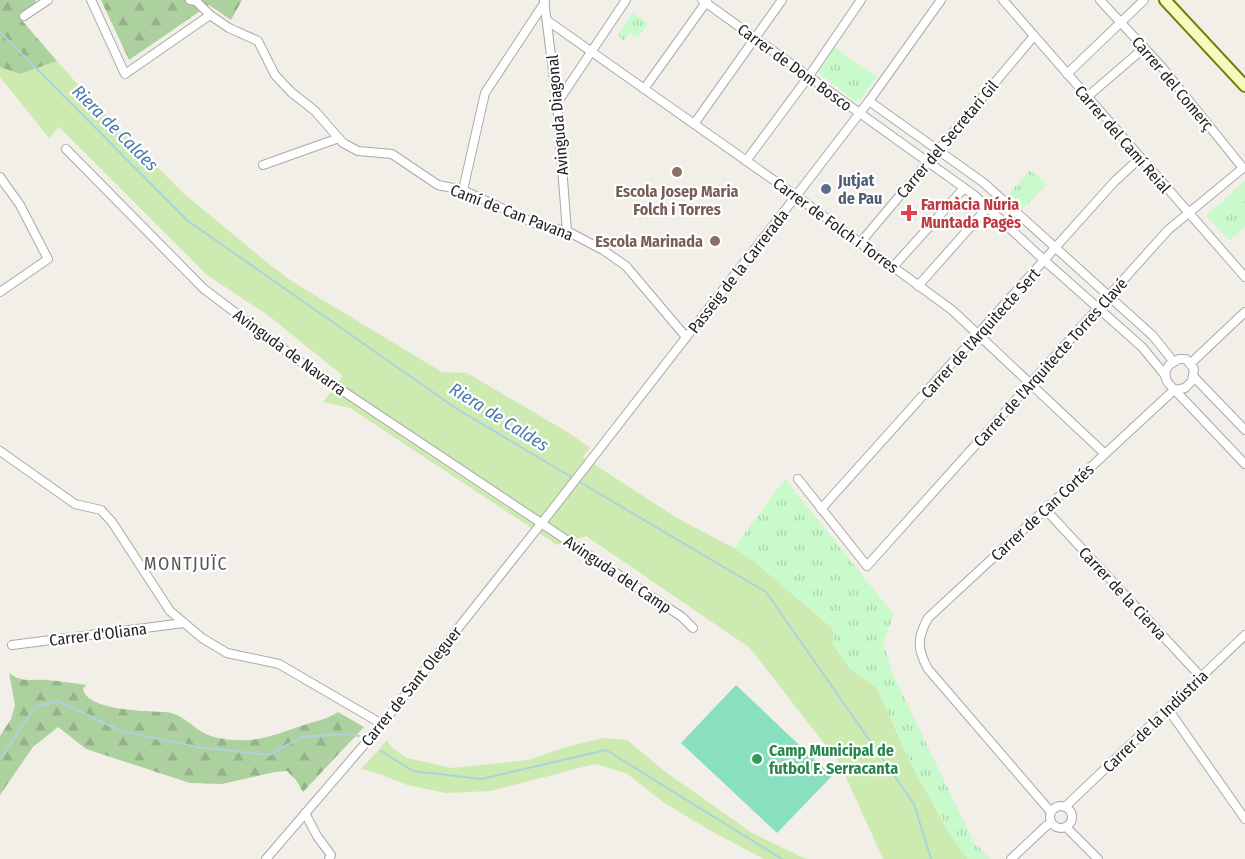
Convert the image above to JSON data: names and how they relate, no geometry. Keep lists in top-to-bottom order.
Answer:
{
  "streets": {
    "street": [
      "Carrer de Dom Bosco",
      "Carrer del Comerç",
      "Avinguda Diagonal",
      "Carrer del Secretari Gil",
      "Carrer del Camí Reial",
      "Camí de Can Pavana",
      "Carrer de Folch i Torres",
      "Passeig de la Carrerada",
      "Carrer de l'Arquitecte Sert",
      "Avinguda de Navarra",
      "Carrer de l'Arquitecte Torres Clavé",
      "Carrer de Can Cortés",
      "Avinguda del Camp",
      "Carrer de la Cierva",
      "Carrer d'Oliana",
      "Carrer de Sant Oleguer",
      "Carrer de la Indústria"
    ]
  },
  "crossings": [
    ["Carrer de Dom Bosco", "Carrer del Secretari Gil"],
    ["Carrer de Dom Bosco", "Passeig de la Carrerada"],
    ["Carrer de Dom Bosco", "Carrer de l'Arquitecte Sert"],
    ["Carrer de Dom Bosco", "Carrer de l'Arquitecte Torres Clavé"],
    ["Carrer de Dom Bosco", "Carrer de Can Cortés"],
    ["Carrer del Comerç", "Carrer de l'Arquitecte Torres Clavé"],
    ["Avinguda Diagonal", "Camí de Can Pavana"],
    ["Avinguda Diagonal", "Carrer de Folch i Torres"],
    ["Carrer del Secretari Gil", "Carrer del Camí Reial"],
    ["Carrer del Secretari Gil", "Carrer de Folch i Torres"],
    ["Carrer del Camí Reial", "Carrer de l'Arquitecte Sert"],
    ["Carrer del Camí Reial", "Carrer de l'Arquitecte Torres Clavé"],
    ["Camí de Can Pavana", "Passeig de la Carrerada"],
    ["Carrer de Folch i Torres", "Passeig de la Carrerada"],
    ["Carrer de Folch i Torres", "Carrer de l'Arquitecte Sert"],
    ["Carrer de Folch i Torres", "Carrer de l'Arquitecte Torres Clavé"],
    ["Carrer de Folch i Torres", "Carrer de Can Cortés"],
    ["Passeig de la Carrerada", "Carrer de Sant Oleguer"],
    ["Carrer de l'Arquitecte Sert", "Carrer de l'Arquitecte Torres Clavé"],
    ["Avinguda de Navarra", "Avinguda del Camp"],
    ["Avinguda de Navarra", "Carrer de Sant Oleguer"],
    ["Carrer de Can Cortés", "Carrer de la Cierva"],
    ["Carrer de Can Cortés", "Carrer de la Indústria"],
    ["Avinguda del Camp", "Carrer de Sant Oleguer"],
    ["Carrer de la Cierva", "Carrer de la Indústria"]
  ],
  "districts": ["MONTJUÏC"],
  "water": ["Riera de Caldes"],
  "places": {
    "other": [
      "Escola Josep Maria Folch i Torres",
      "Jutjat de Pau",
      "Escola Marinada",
      "Camp Municipal de futbol F. Serracanta"
    ],
    "health": ["Farmàcia Núria Muntada Pagès"]
  }
}
